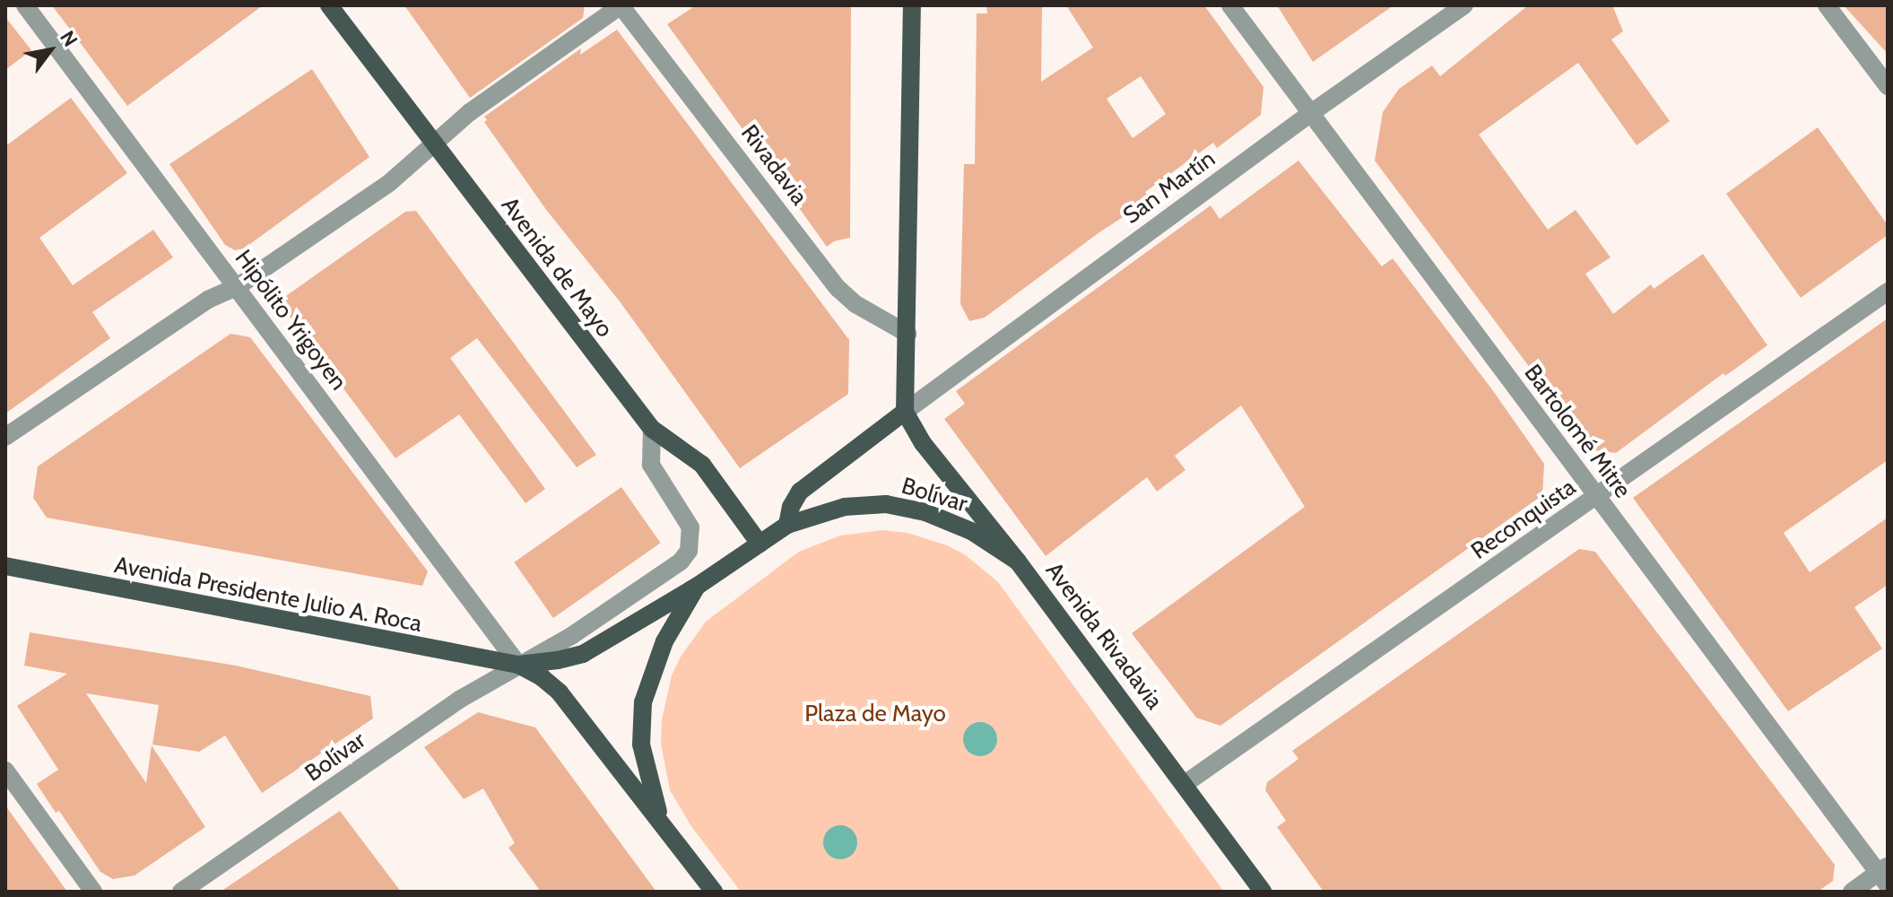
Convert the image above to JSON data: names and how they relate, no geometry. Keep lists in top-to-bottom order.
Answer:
{
  "streets": {
    "main road": [
      "Avenida de Mayo",
      "Bolívar",
      "Avenida Presidente Julio A. Roca",
      "Avenida Rivadavia"
    ],
    "street": [
      "Rivadavia",
      "San Martín",
      "Hipólito Yrigoyen",
      "Bartolomé Mitre",
      "Reconquista"
    ]
  },
  "crossings": [
    ["San Martín", "Bartolomé Mitre"],
    ["San Martín", "Avenida Rivadavia"],
    ["Avenida de Mayo", "Bolívar"],
    ["Hipólito Yrigoyen", "Bolívar"],
    ["Hipólito Yrigoyen", "Avenida Presidente Julio A. Roca"],
    ["Bartolomé Mitre", "Reconquista"],
    ["Bolívar", "Avenida Presidente Julio A. Roca"],
    ["Bolívar", "Avenida Rivadavia"],
    ["Reconquista", "Avenida Rivadavia"]
  ],
  "parks": ["Plaza de Mayo"],
  "north": "top right"
}
